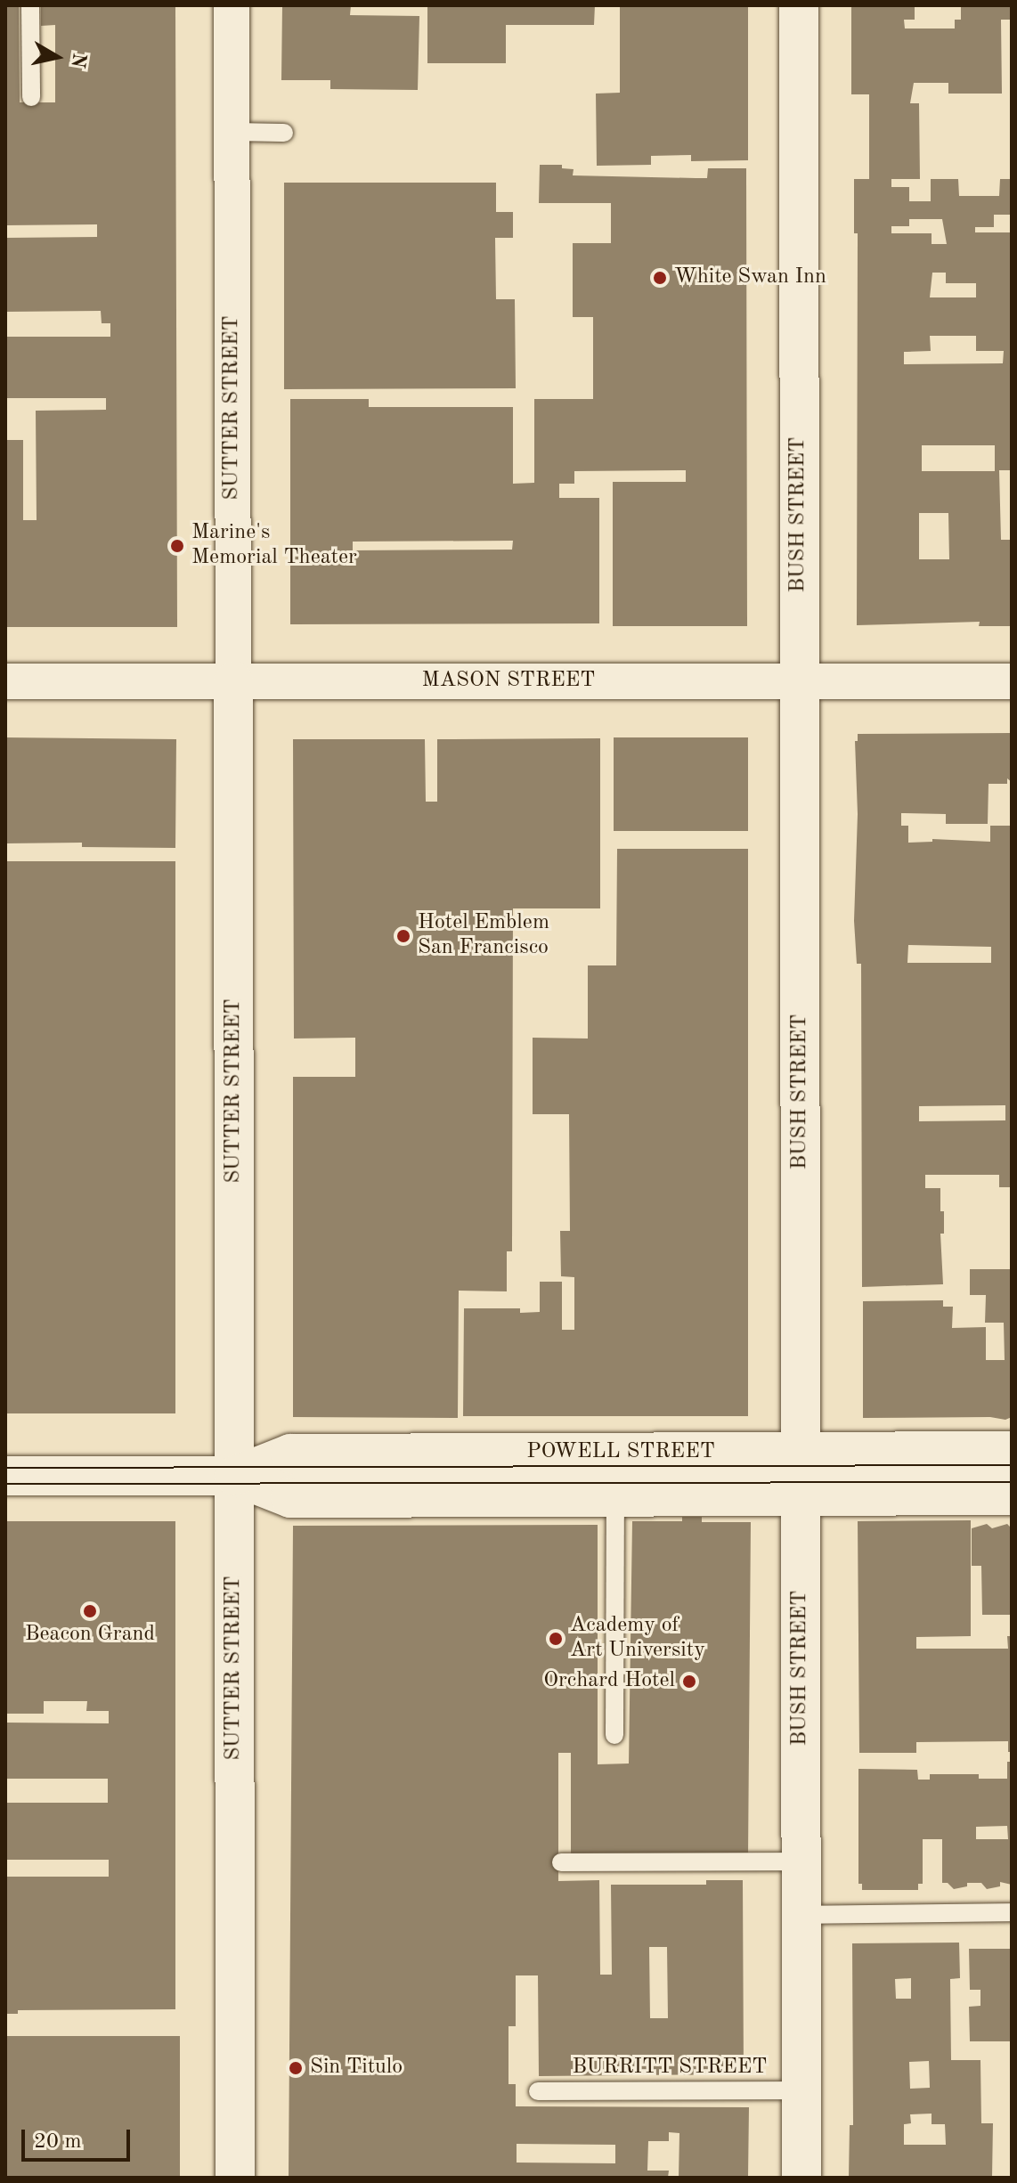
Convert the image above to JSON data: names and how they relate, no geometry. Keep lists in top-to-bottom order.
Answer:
{
  "streets": {
    "street": [
      "SUTTER STREET",
      "BUSH STREET",
      "MASON STREET",
      "POWELL STREET"
    ],
    "lane": ["BURRITT STREET"]
  },
  "crossings": [
    ["SUTTER STREET", "MASON STREET"],
    ["SUTTER STREET", "POWELL STREET"],
    ["BUSH STREET", "MASON STREET"],
    ["BUSH STREET", "POWELL STREET"],
    ["BUSH STREET", "BURRITT STREET"]
  ],
  "places": [
    "White Swan Inn",
    "Marine's Memorial Theater",
    "Hotel Emblem San Francisco",
    "Beacon Grand",
    "Academy of Art University",
    "Orchard Hotel",
    "Sin Titulo"
  ],
  "scale_bar": "20 m",
  "north": "right"
}
